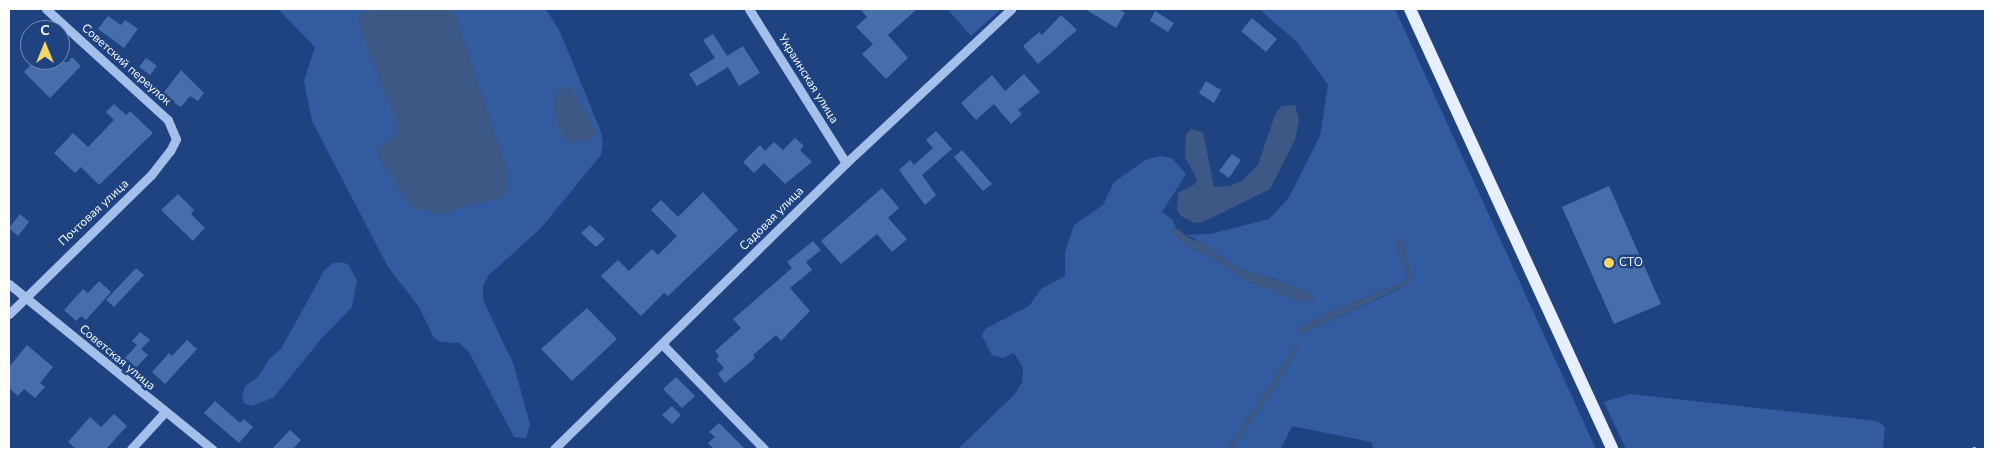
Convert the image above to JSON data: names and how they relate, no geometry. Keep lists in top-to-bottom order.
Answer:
{
  "streets": {
    "street": [
      "Советский переулок",
      "Украинская улица",
      "Почтовая улица",
      "Садовая улица",
      "Советская улица"
    ]
  },
  "crossings": [
    ["Советский переулок", "Почтовая улица"],
    ["Украинская улица", "Садовая улица"],
    ["Почтовая улица", "Советская улица"]
  ],
  "places": ["СТО"],
  "north": "top"
}
